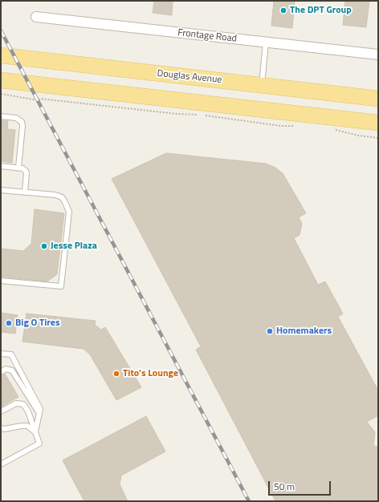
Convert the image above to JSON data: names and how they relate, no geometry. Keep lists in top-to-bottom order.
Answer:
{
  "streets": {
    "main road": ["Douglas Avenue"],
    "street": ["Frontage Road"]
  },
  "places": [
    "The DPT Group",
    "Jesse Plaza",
    "Big O Tires",
    "Homemakers",
    "Tito's Lounge"
  ],
  "scale_bar": "50 m"
}
